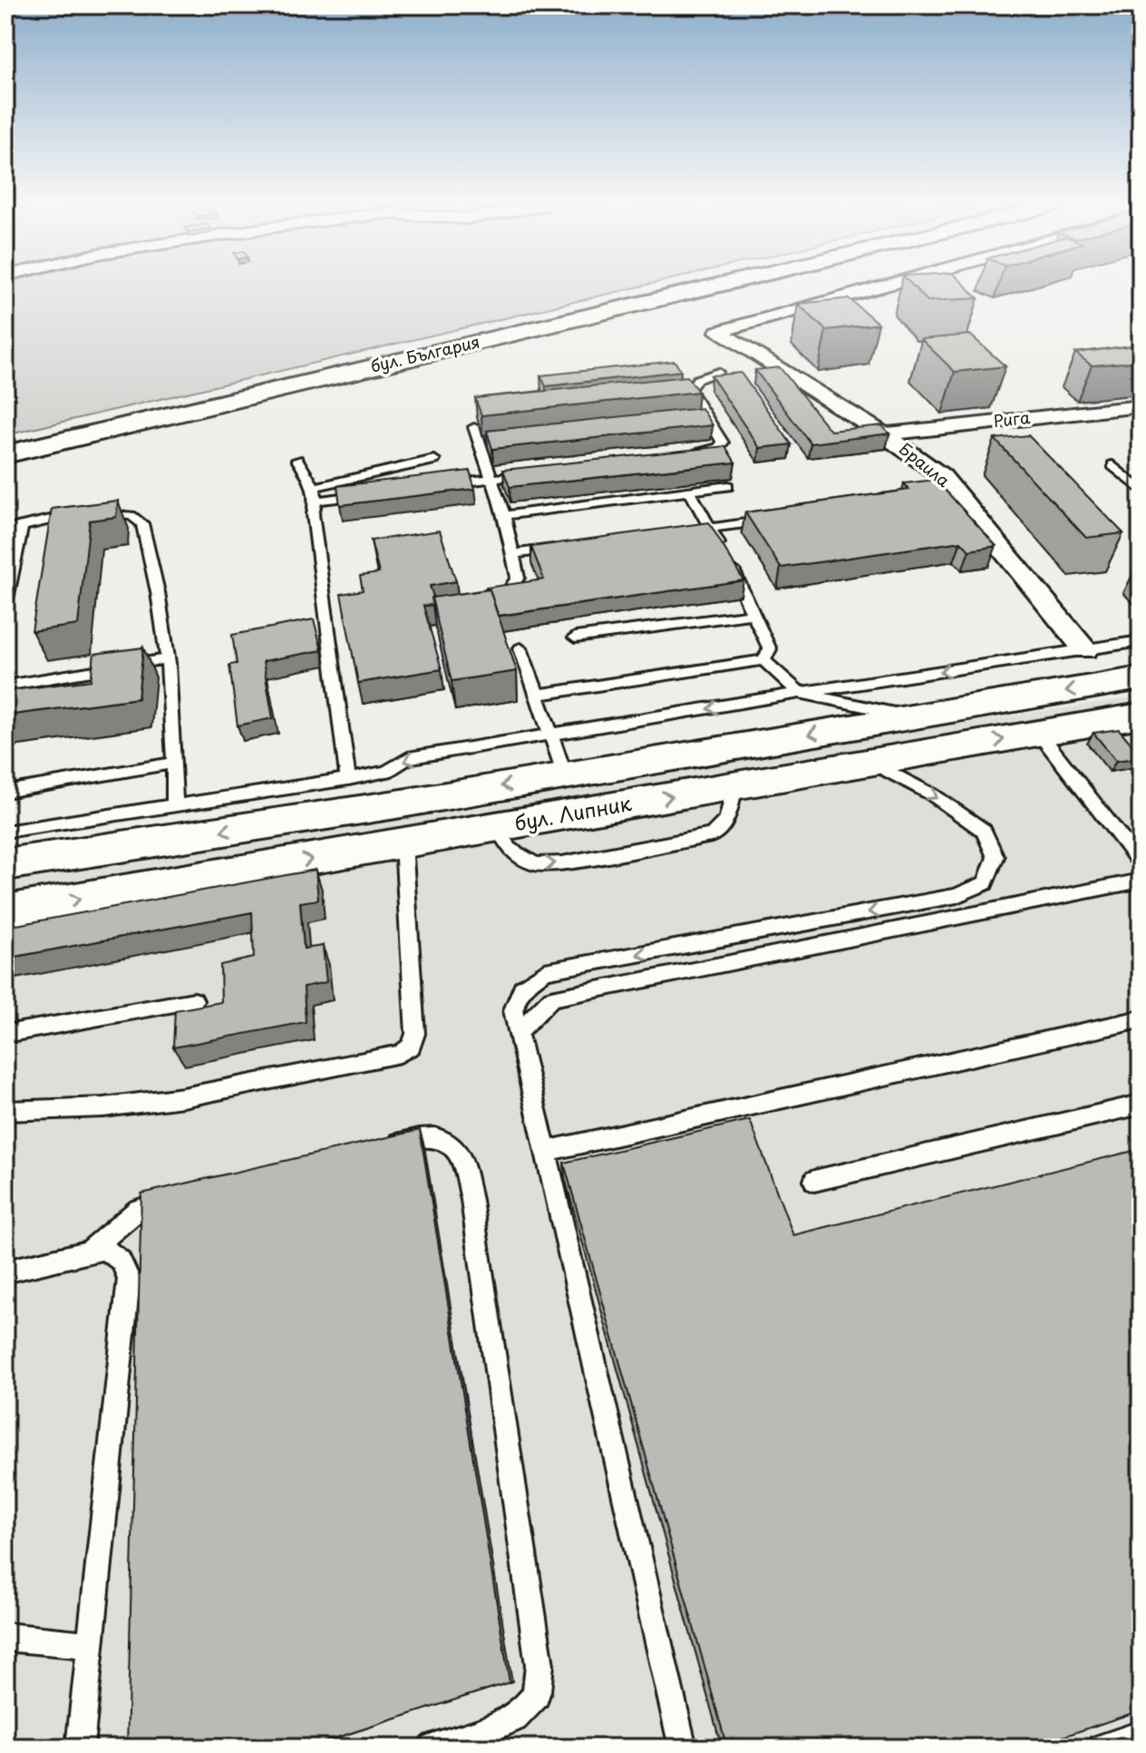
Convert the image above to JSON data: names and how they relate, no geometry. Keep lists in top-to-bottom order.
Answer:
{
  "streets": {
    "main road": ["бул. България", "бул. Липник"],
    "street": ["Рига", "Браила"]
  },
  "crossings": [
    ["Рига", "Браила"]
  ]
}
